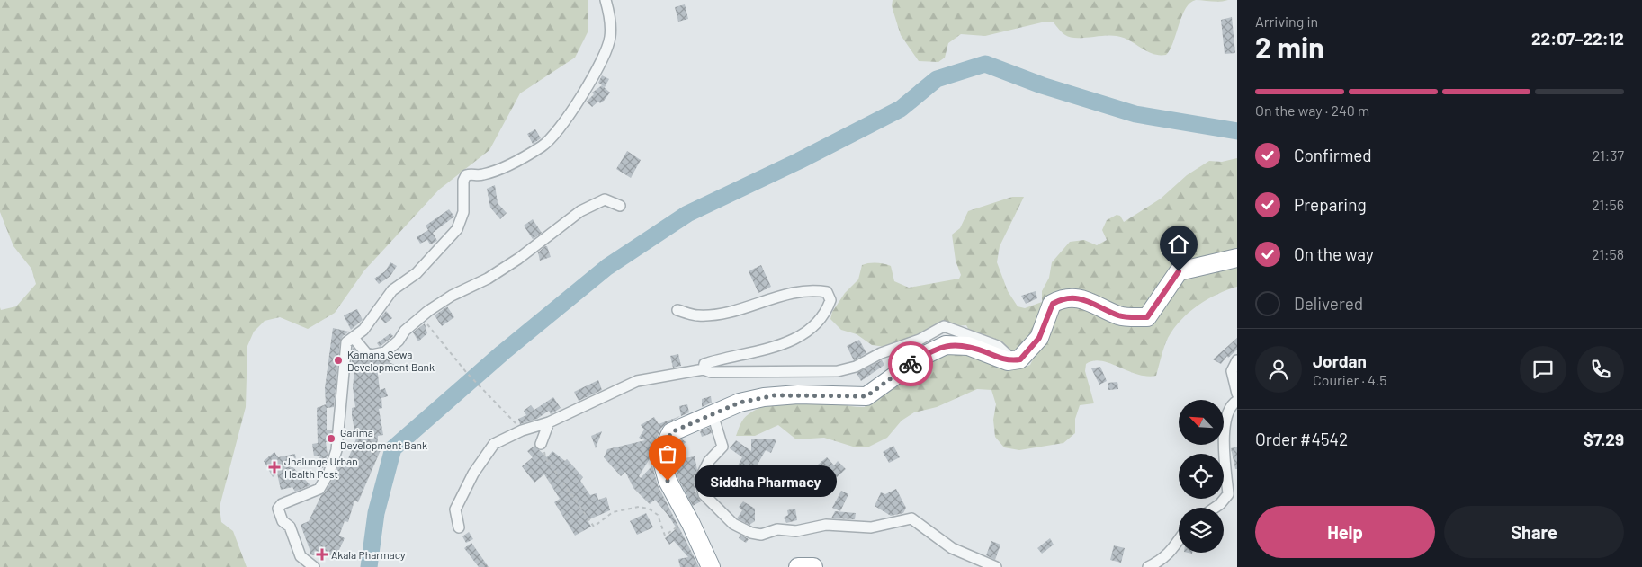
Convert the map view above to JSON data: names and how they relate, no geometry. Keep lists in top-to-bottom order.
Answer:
{
  "places": {
    "other": ["Kamana Sewa Development Bank", "Garima Development Bank", "Siddha Pharmacy"],
    "health": ["Jhalunge Urban Health Post", "Akala Pharmacy"]
  },
  "north": "top left",
  "page": {
    "heading": ["2 min", "Arriving in", "22:07–22:12"],
    "panel": [
      "Jordan",
      "Courier · 4.5",
      "Order #4542",
      "$7.29"
    ],
    "bar": "On the way · 240 m",
    "list": [
      ["Confirmed", "21:37"],
      ["Preparing", "21:56"],
      ["On the way", "21:58"],
      "Delivered"
    ],
    "bubble": "Siddha Pharmacy",
    "buttons": ["Help", "Share"]
  }
}
